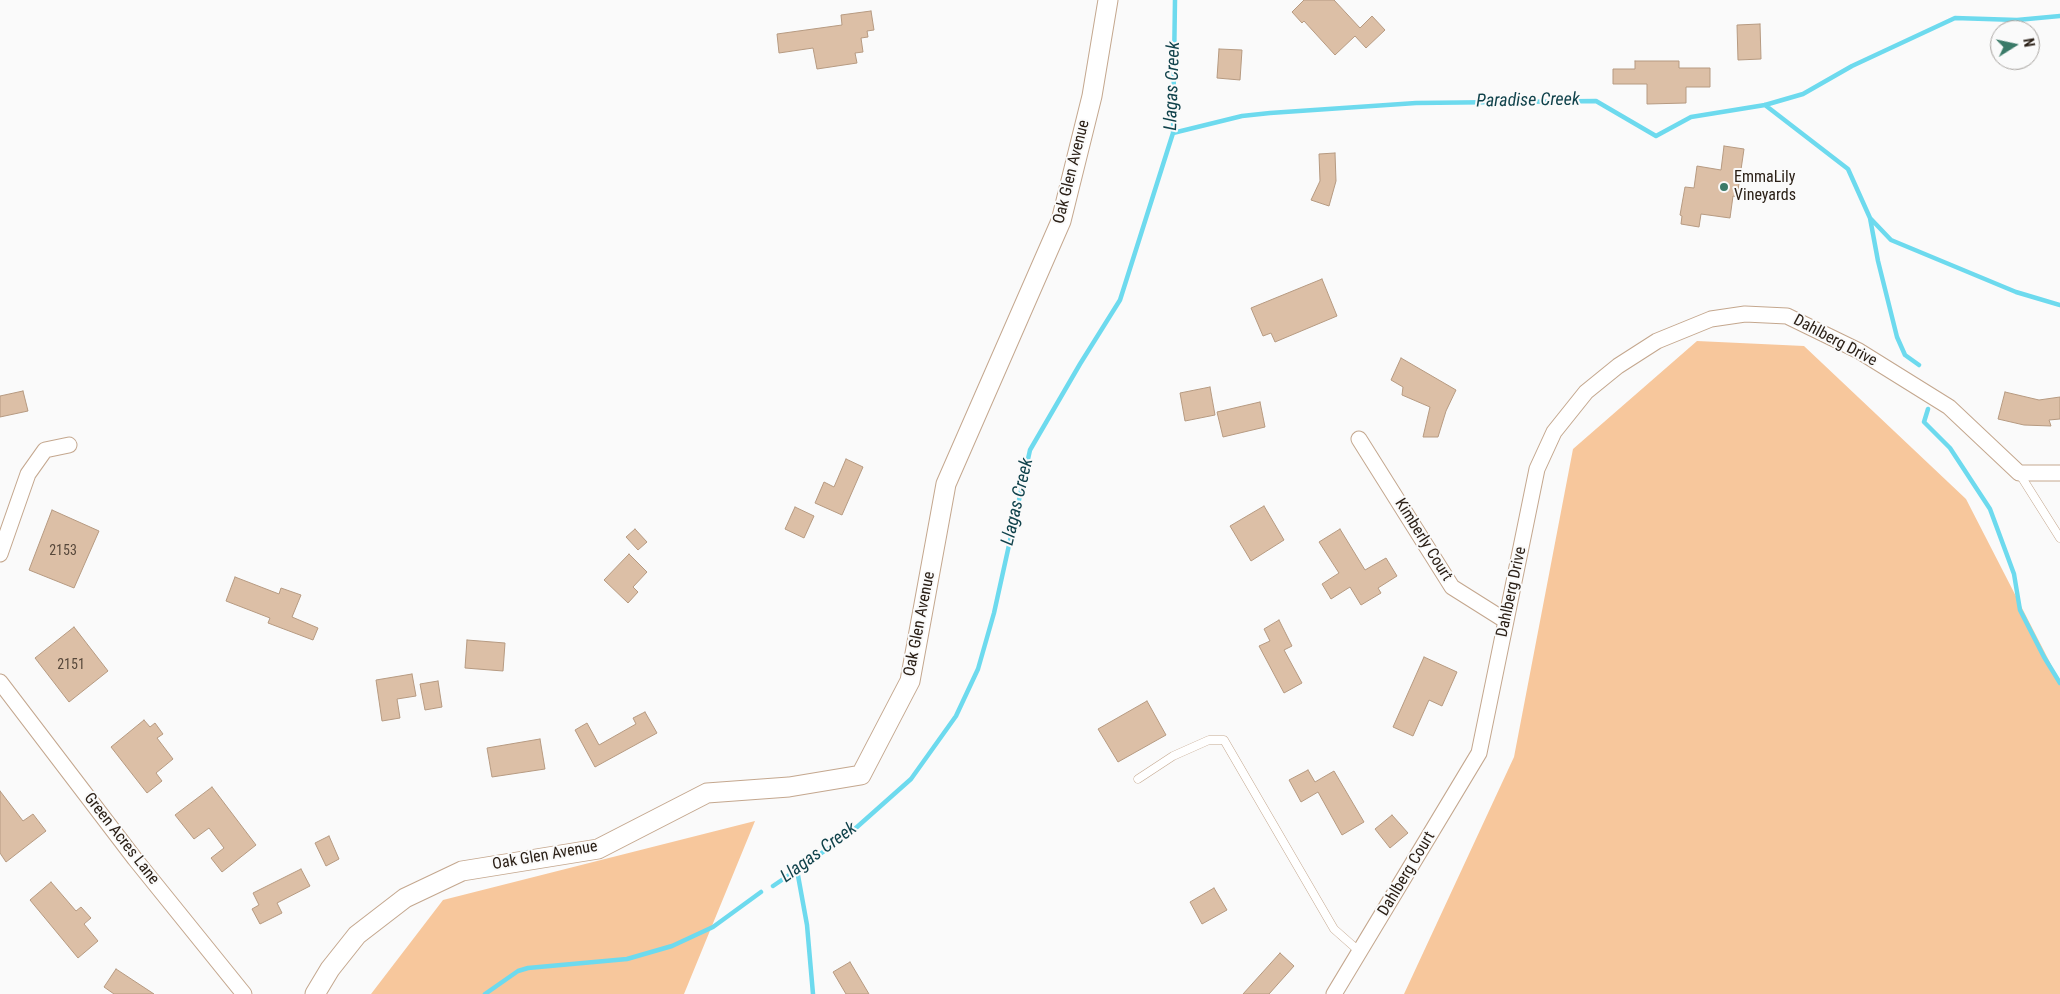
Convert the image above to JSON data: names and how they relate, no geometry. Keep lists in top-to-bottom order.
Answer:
{
  "streets": {
    "street": [
      "Oak Glen Avenue",
      "Dahlberg Drive",
      "Kimberly Court",
      "Green Acres Lane",
      "Dahlberg Court"
    ]
  },
  "crossings": [
    ["Dahlberg Drive", "Kimberly Court"],
    ["Dahlberg Drive", "Dahlberg Court"]
  ],
  "water": ["Llagas Creek", "Paradise Creek"],
  "places": ["EmmaLily Vineyards"],
  "house_numbers": ["2153", "2151"],
  "north": "right"
}
